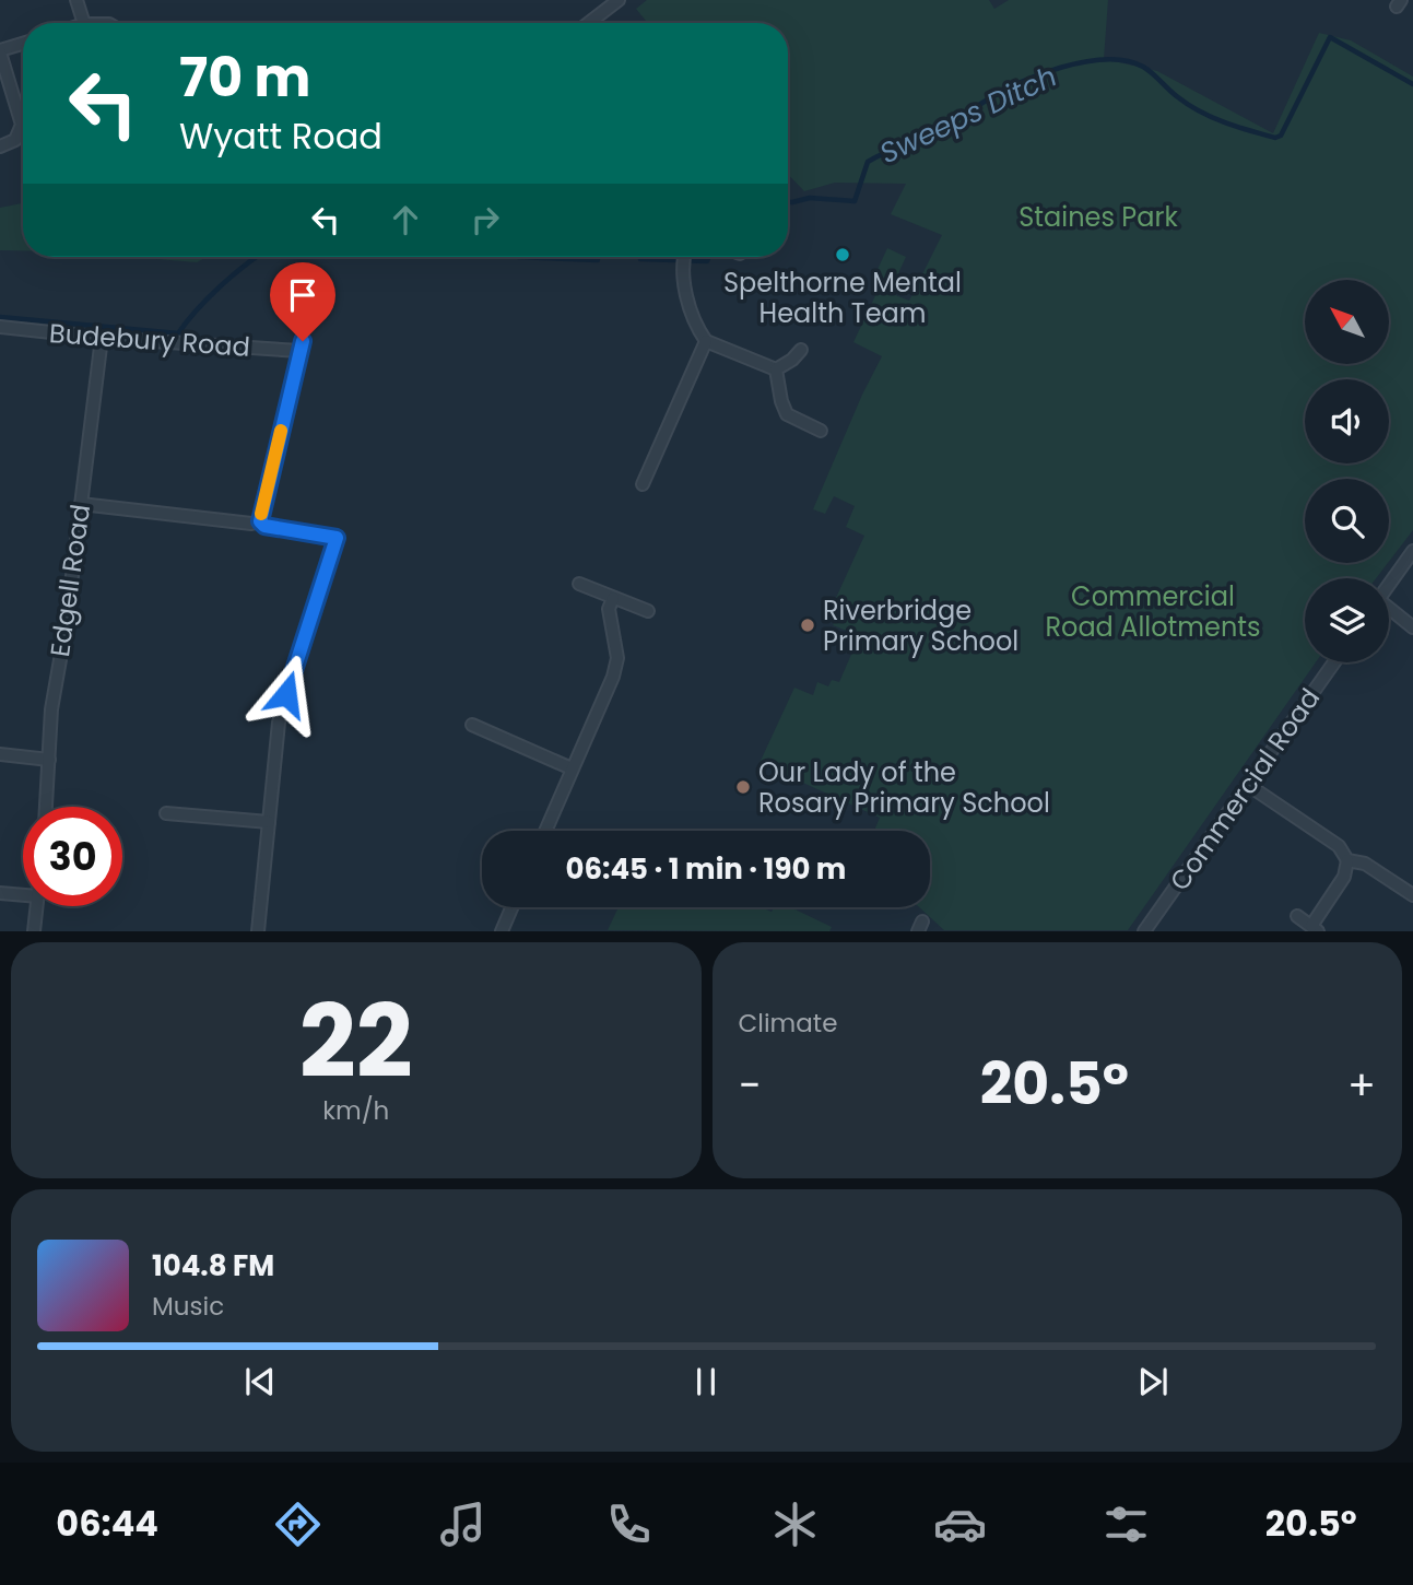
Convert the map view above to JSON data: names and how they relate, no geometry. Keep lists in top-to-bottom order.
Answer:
{
  "streets": {
    "street": ["Budebury Road", "Edgell Road", "Commercial Road"]
  },
  "crossings": [
    ["Budebury Road", "Edgell Road"]
  ],
  "water": ["Sweeps Ditch"],
  "parks": ["Staines Park", "Commercial Road Allotments"],
  "places": ["Spelthorne Mental Health Team", "Riverbridge Primary School", "Our Lady of the Rosary Primary School"],
  "north": "top left",
  "page": {
    "turn": ["70 m", "Wyatt Road"],
    "limit": "30",
    "trip": "06:45 · 1 min · 190 m",
    "tile": [
      ["22", "km/h"],
      "Climate"
    ],
    "heat": ["−", "20.5°", "+"],
    "song": ["104.8 FM", "Music"],
    "tabs": ["06:44", "20.5°"]
  }
}
